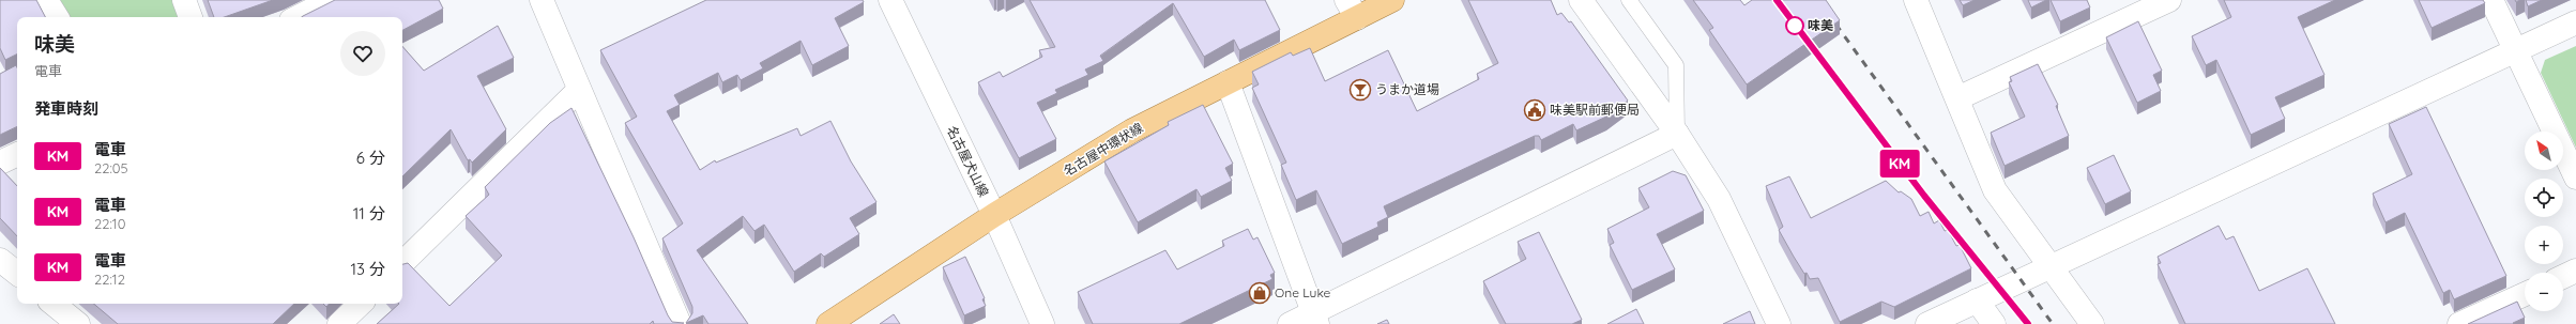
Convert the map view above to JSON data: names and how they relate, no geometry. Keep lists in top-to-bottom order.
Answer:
{
  "streets": {
    "main road": ["名古屋中環状線"],
    "street": ["名古屋犬山線"]
  },
  "crossings": [
    ["名古屋中環状線", "名古屋犬山線"]
  ],
  "places": {
    "other": ["味美"],
    "bar": ["うまか道場"],
    "public building": ["味美駅前郵便局"],
    "shop": ["One Luke"]
  },
  "north": "top left",
  "page": {
    "on_map": "KM",
    "heading": [
      ["味美", "電車"],
      "発車時刻"
    ],
    "list": [
      {
        "mark": "KM",
        "name": "電車",
        "note": "22:05",
        "value": "6 分"
      },
      {
        "mark": "KM",
        "name": "電車",
        "note": "22:10",
        "value": "11 分"
      },
      {
        "mark": "KM",
        "name": "電車",
        "note": "22:12",
        "value": "13 分"
      }
    ],
    "map_buttons": ["+", "−"]
  }
}
